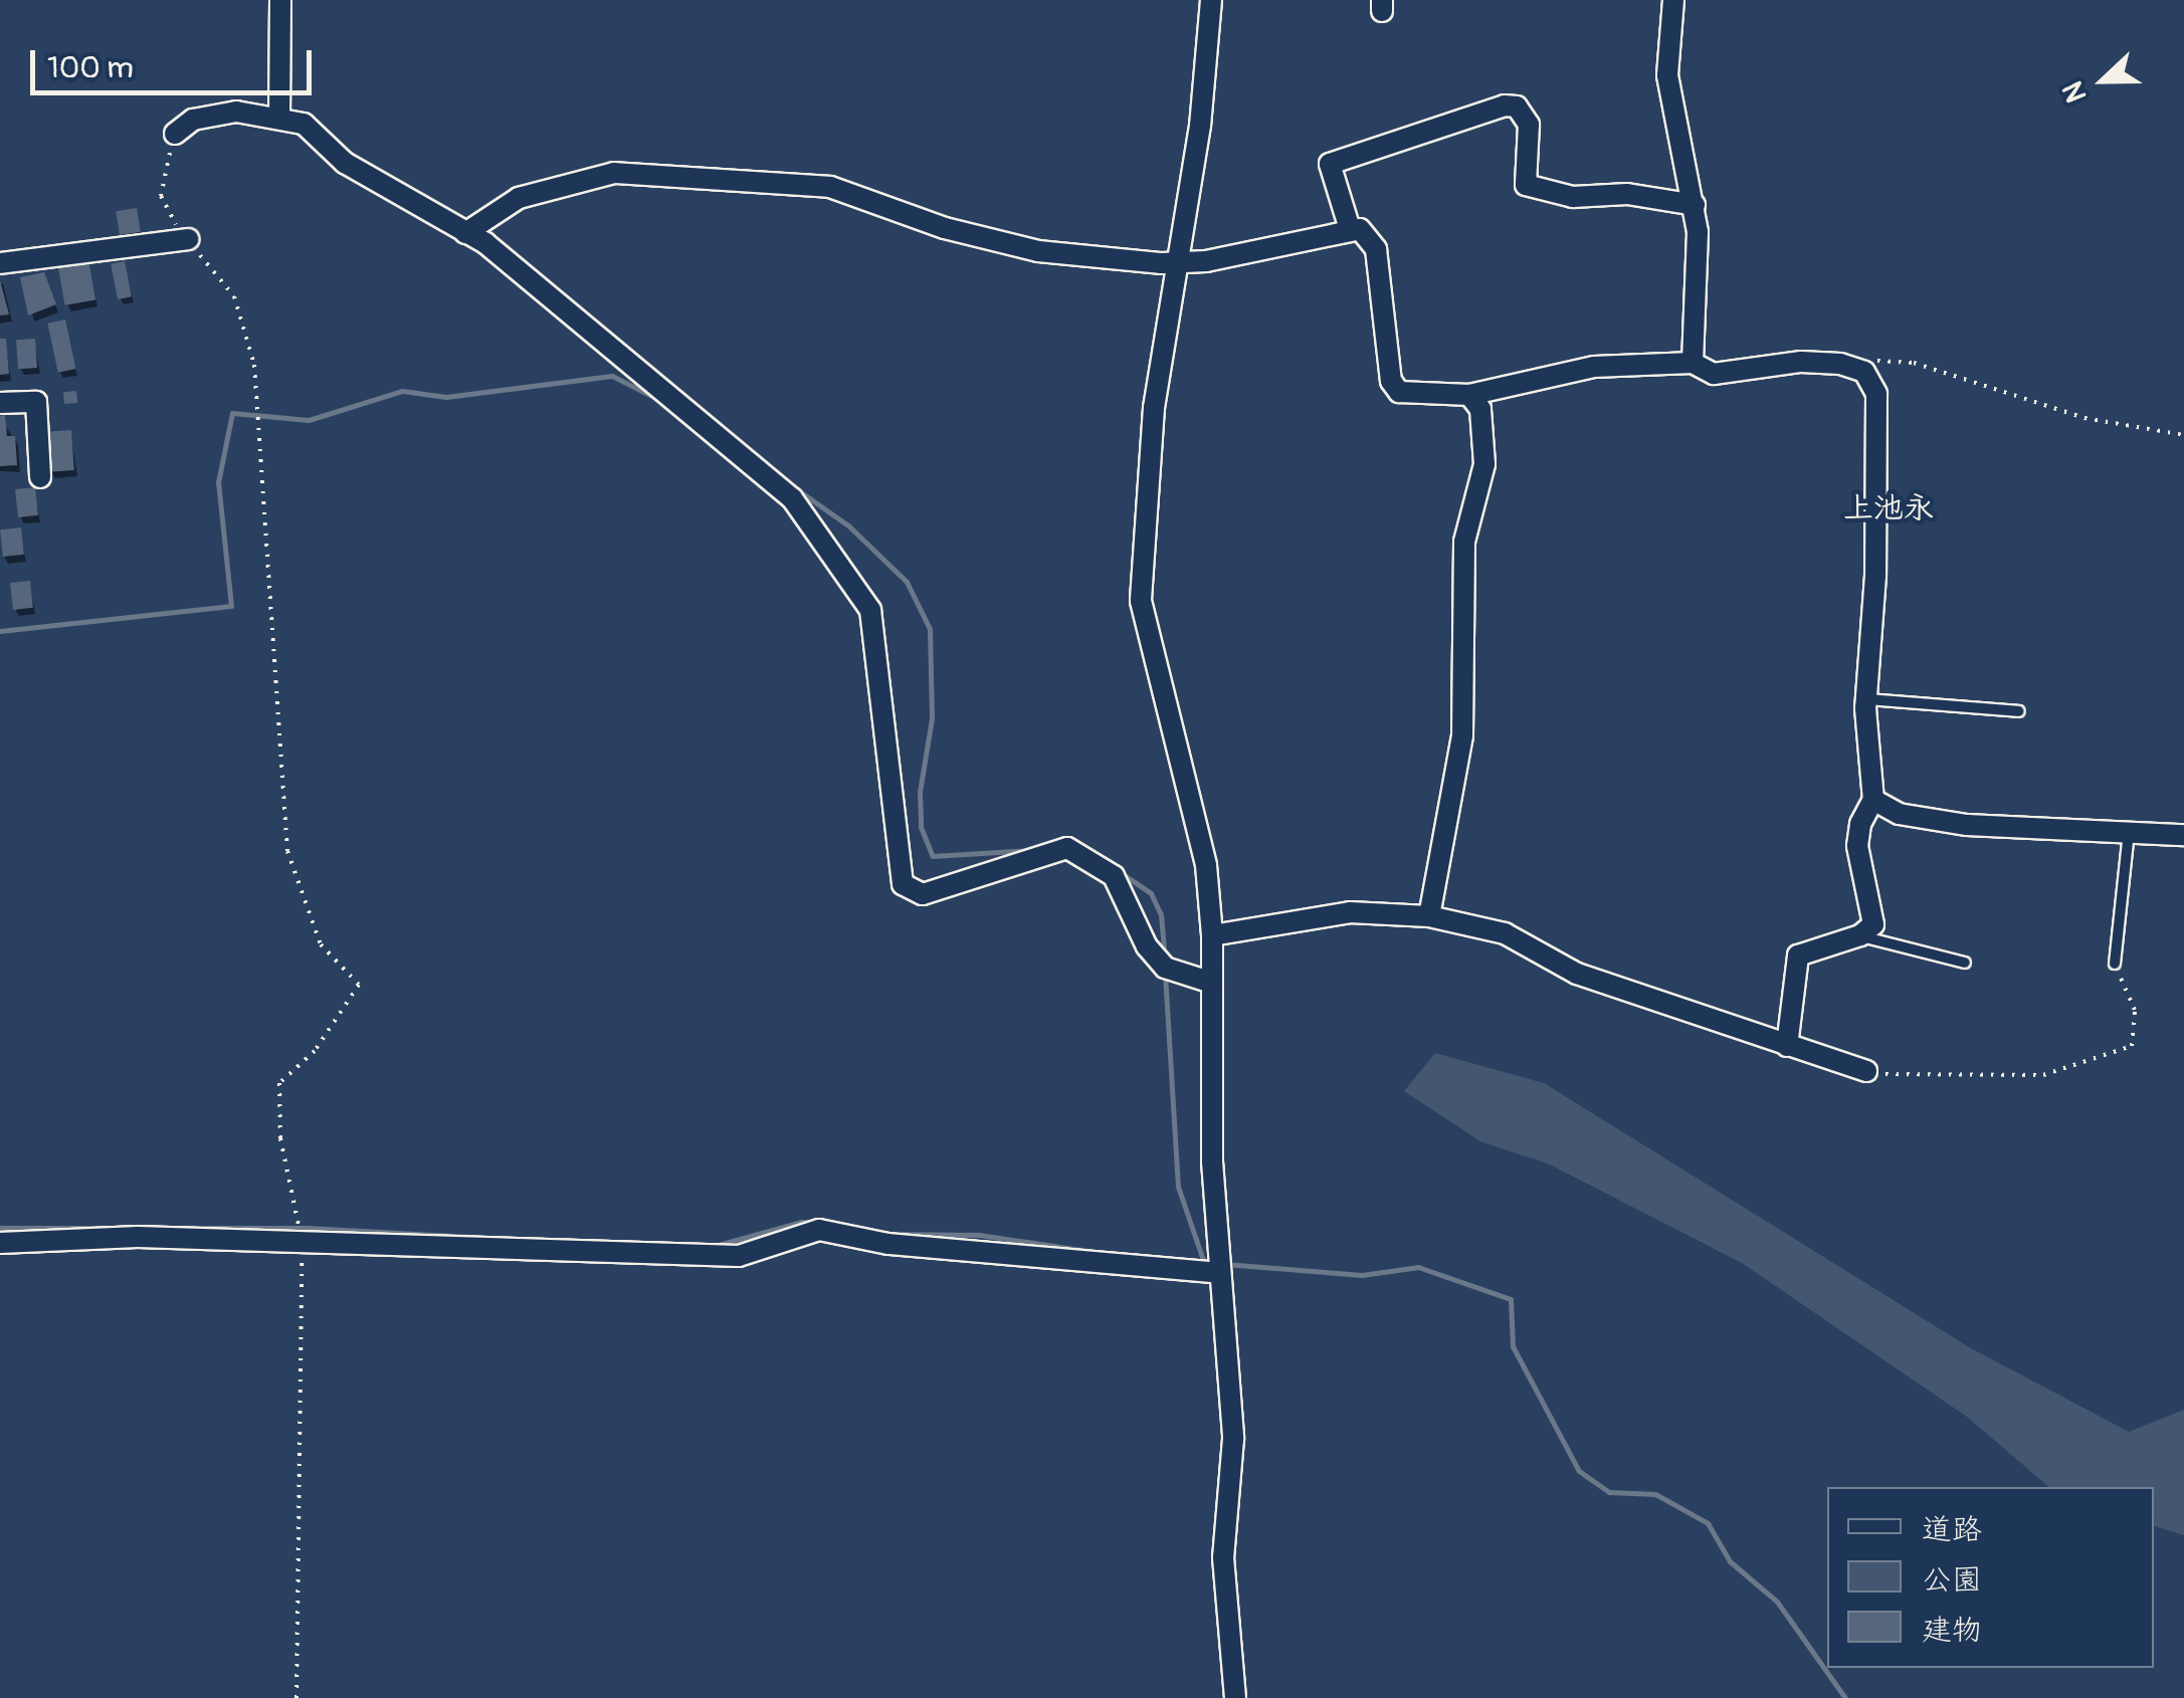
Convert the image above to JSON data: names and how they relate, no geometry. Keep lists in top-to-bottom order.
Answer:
{
  "districts": ["上池永"],
  "legend": ["道路", "公園", "建物"],
  "scale_bar": "100 m",
  "north": "left"
}
